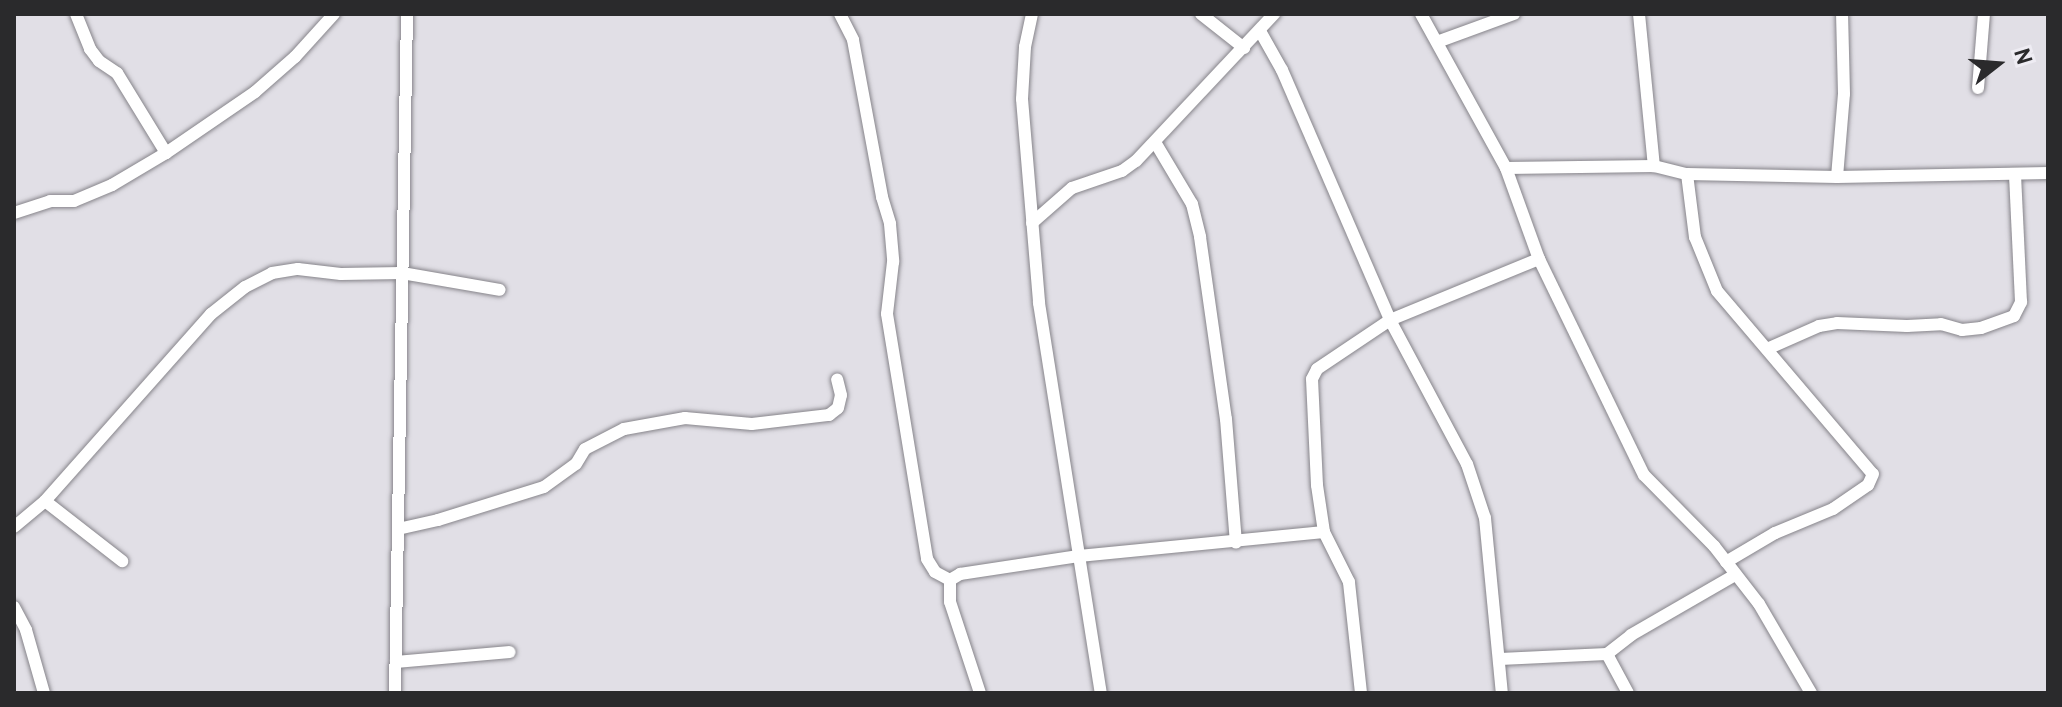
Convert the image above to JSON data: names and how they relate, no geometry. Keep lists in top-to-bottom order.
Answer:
{
  "north": "right"
}
